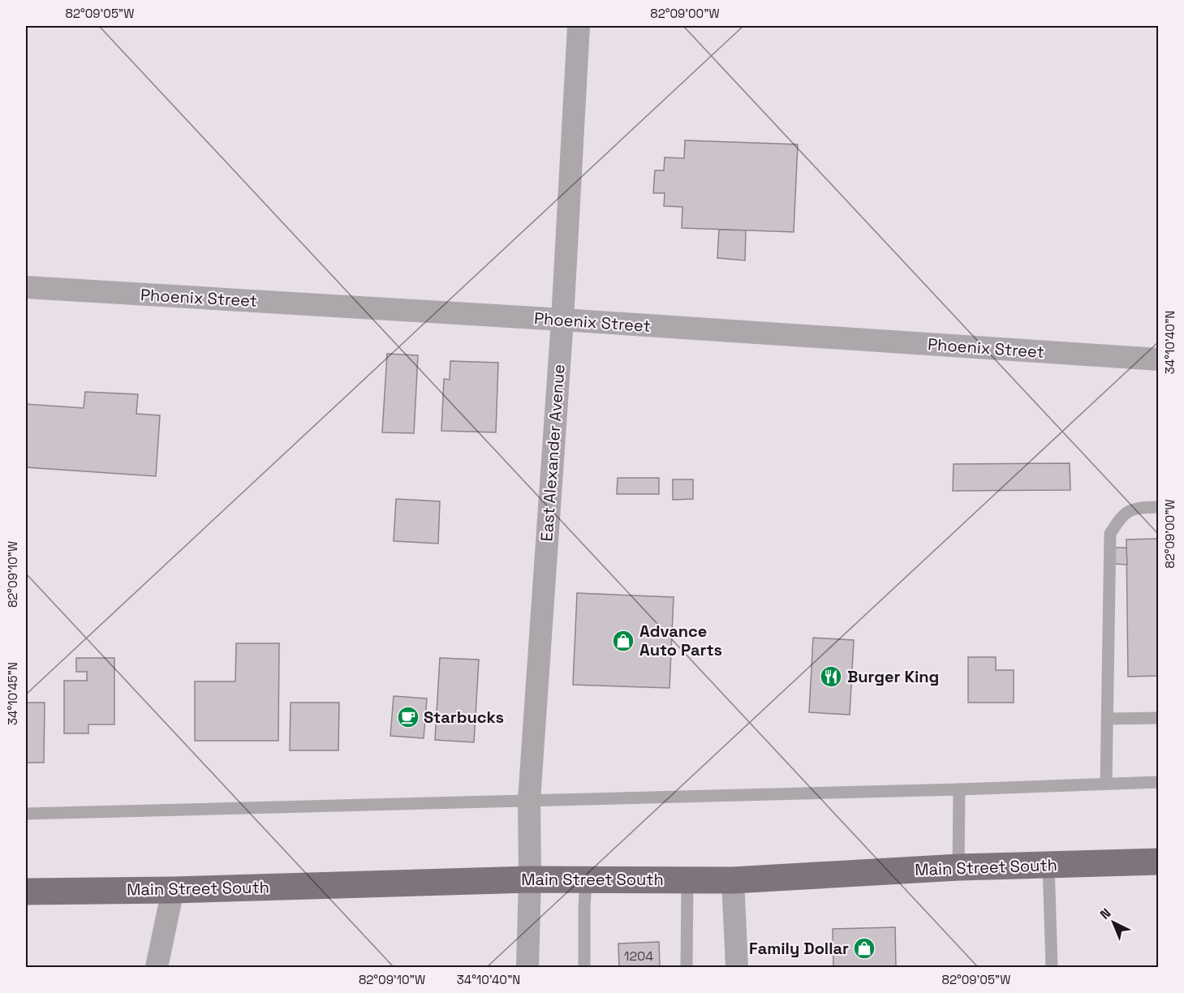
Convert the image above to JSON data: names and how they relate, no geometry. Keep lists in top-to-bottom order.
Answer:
{
  "streets": {
    "main road": ["Main Street South"],
    "street": ["Phoenix Street", "East Alexander Avenue"]
  },
  "crossings": [
    ["Phoenix Street", "East Alexander Avenue"],
    ["East Alexander Avenue", "Main Street South"]
  ],
  "places": {
    "shop": ["Advance Auto Parts", "Family Dollar"],
    "restaurant": ["Burger King"],
    "cafe": ["Starbucks"]
  },
  "house_numbers": ["1204"],
  "north": "top left",
  "coordinates": [
    "82°09'05\"W",
    "82°09'00\"W",
    "34°10'40\"N",
    "82°09'10\"W",
    "34°10'45\"N"
  ]
}
